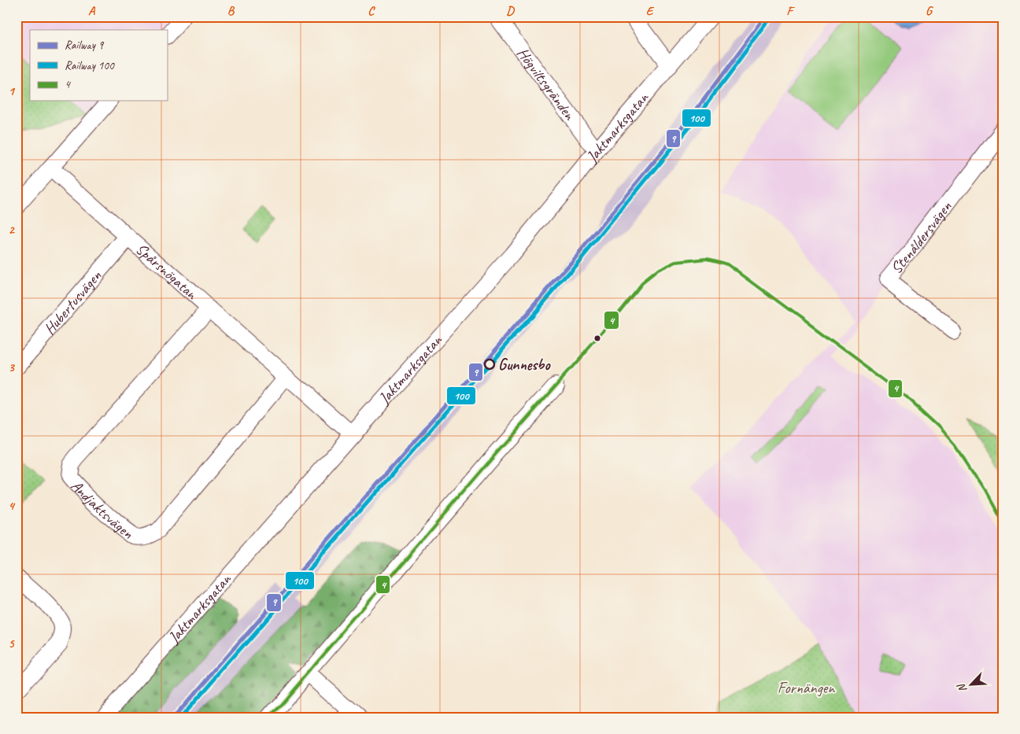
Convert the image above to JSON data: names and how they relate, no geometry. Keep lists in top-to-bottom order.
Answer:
{
  "streets": {
    "street": [
      "Högviltsgränden",
      "Jaktmarksgatan",
      "Stenåldersvägen",
      "Spårsnögatan",
      "Hubertusvägen",
      "Andjaktsvägen"
    ]
  },
  "crossings": [
    ["Högviltsgränden", "Jaktmarksgatan"],
    ["Jaktmarksgatan", "Spårsnögatan"],
    ["Spårsnögatan", "Hubertusvägen"],
    ["Spårsnögatan", "Andjaktsvägen"]
  ],
  "parks": ["Fornängen"],
  "places": ["Gunnesbo"],
  "lines": ["rail line 9", "rail line 100", "transit line 4"],
  "legend": ["Railway 9", "Railway 100", "4"],
  "north": "bottom left",
  "grid": {
    "columns": [
      "A",
      "B",
      "C",
      "D",
      "E",
      "F",
      "G"
    ],
    "rows": [
      "1",
      "2",
      "3",
      "4",
      "5"
    ]
  }
}
